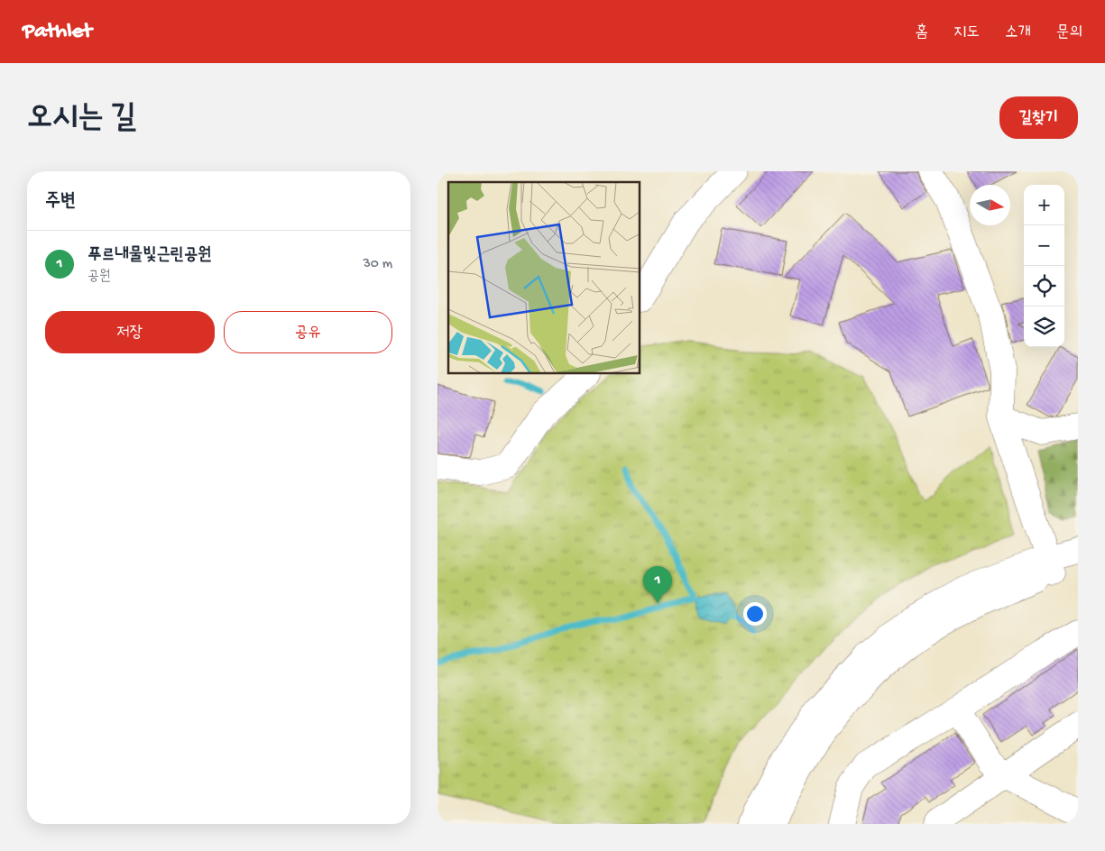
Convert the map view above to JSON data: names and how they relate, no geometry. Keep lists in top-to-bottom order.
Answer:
{
  "north": "right",
  "page": {
    "header": "Pathlet",
    "nav": [
      "홈",
      "지도",
      "소개",
      "문의"
    ],
    "title": "오시는 길",
    "buttons": [
      "길찾기",
      ["저장", "공유"]
    ],
    "heading": "주변",
    "map_buttons": ["+", "−"],
    "list": [
      {
        "mark": "1",
        "name": "푸르내물빛근린공원",
        "note": "공원",
        "value": "30 m"
      }
    ],
    "pins": "1"
  }
}
